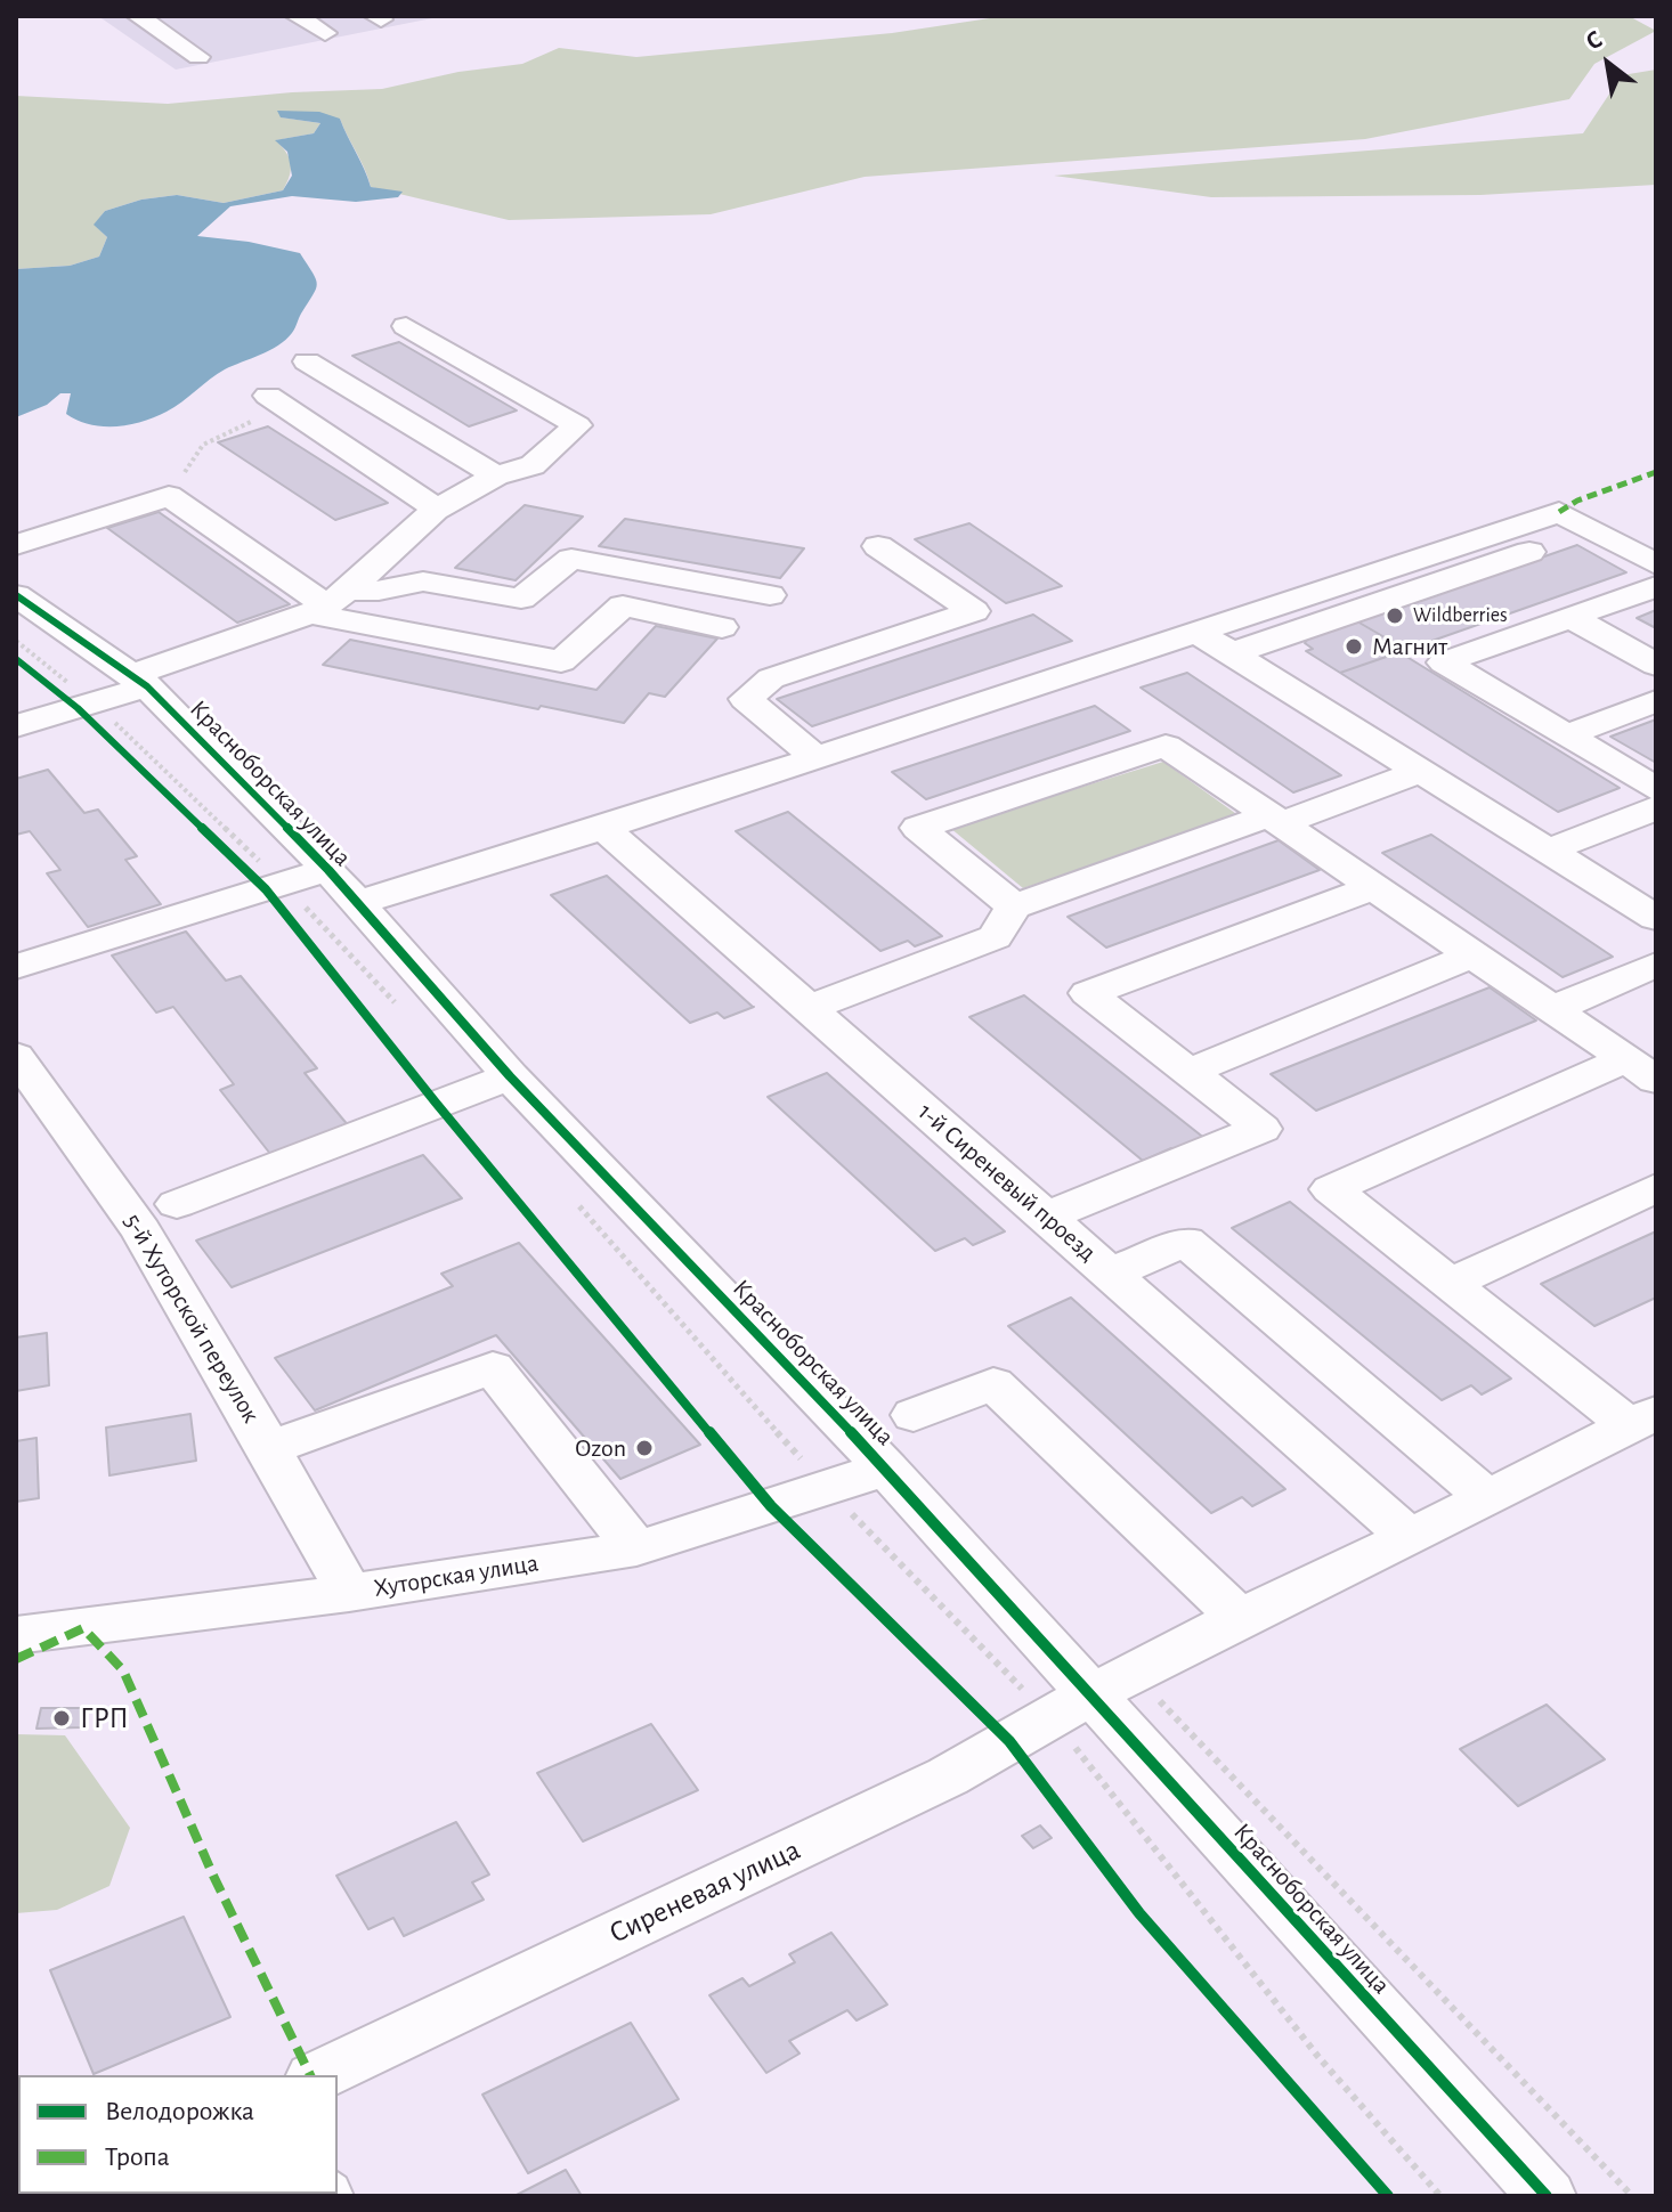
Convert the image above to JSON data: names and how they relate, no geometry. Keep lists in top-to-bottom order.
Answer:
{
  "streets": {
    "street": [
      "Красноборская улица",
      "1-й Сиреневый проезд",
      "5-й Хуторской переулок",
      "Хуторская улица",
      "Сиреневая улица"
    ]
  },
  "crossings": [
    ["Красноборская улица", "Хуторская улица"],
    ["Красноборская улица", "Сиреневая улица"],
    ["1-й Сиреневый проезд", "Сиреневая улица"],
    ["5-й Хуторской переулок", "Хуторская улица"]
  ],
  "places": [
    "Wildberries",
    "Магнит",
    "Ozon",
    "ГРП"
  ],
  "legend": ["Велодорожка", "Тропа"],
  "north": "top left"
}
